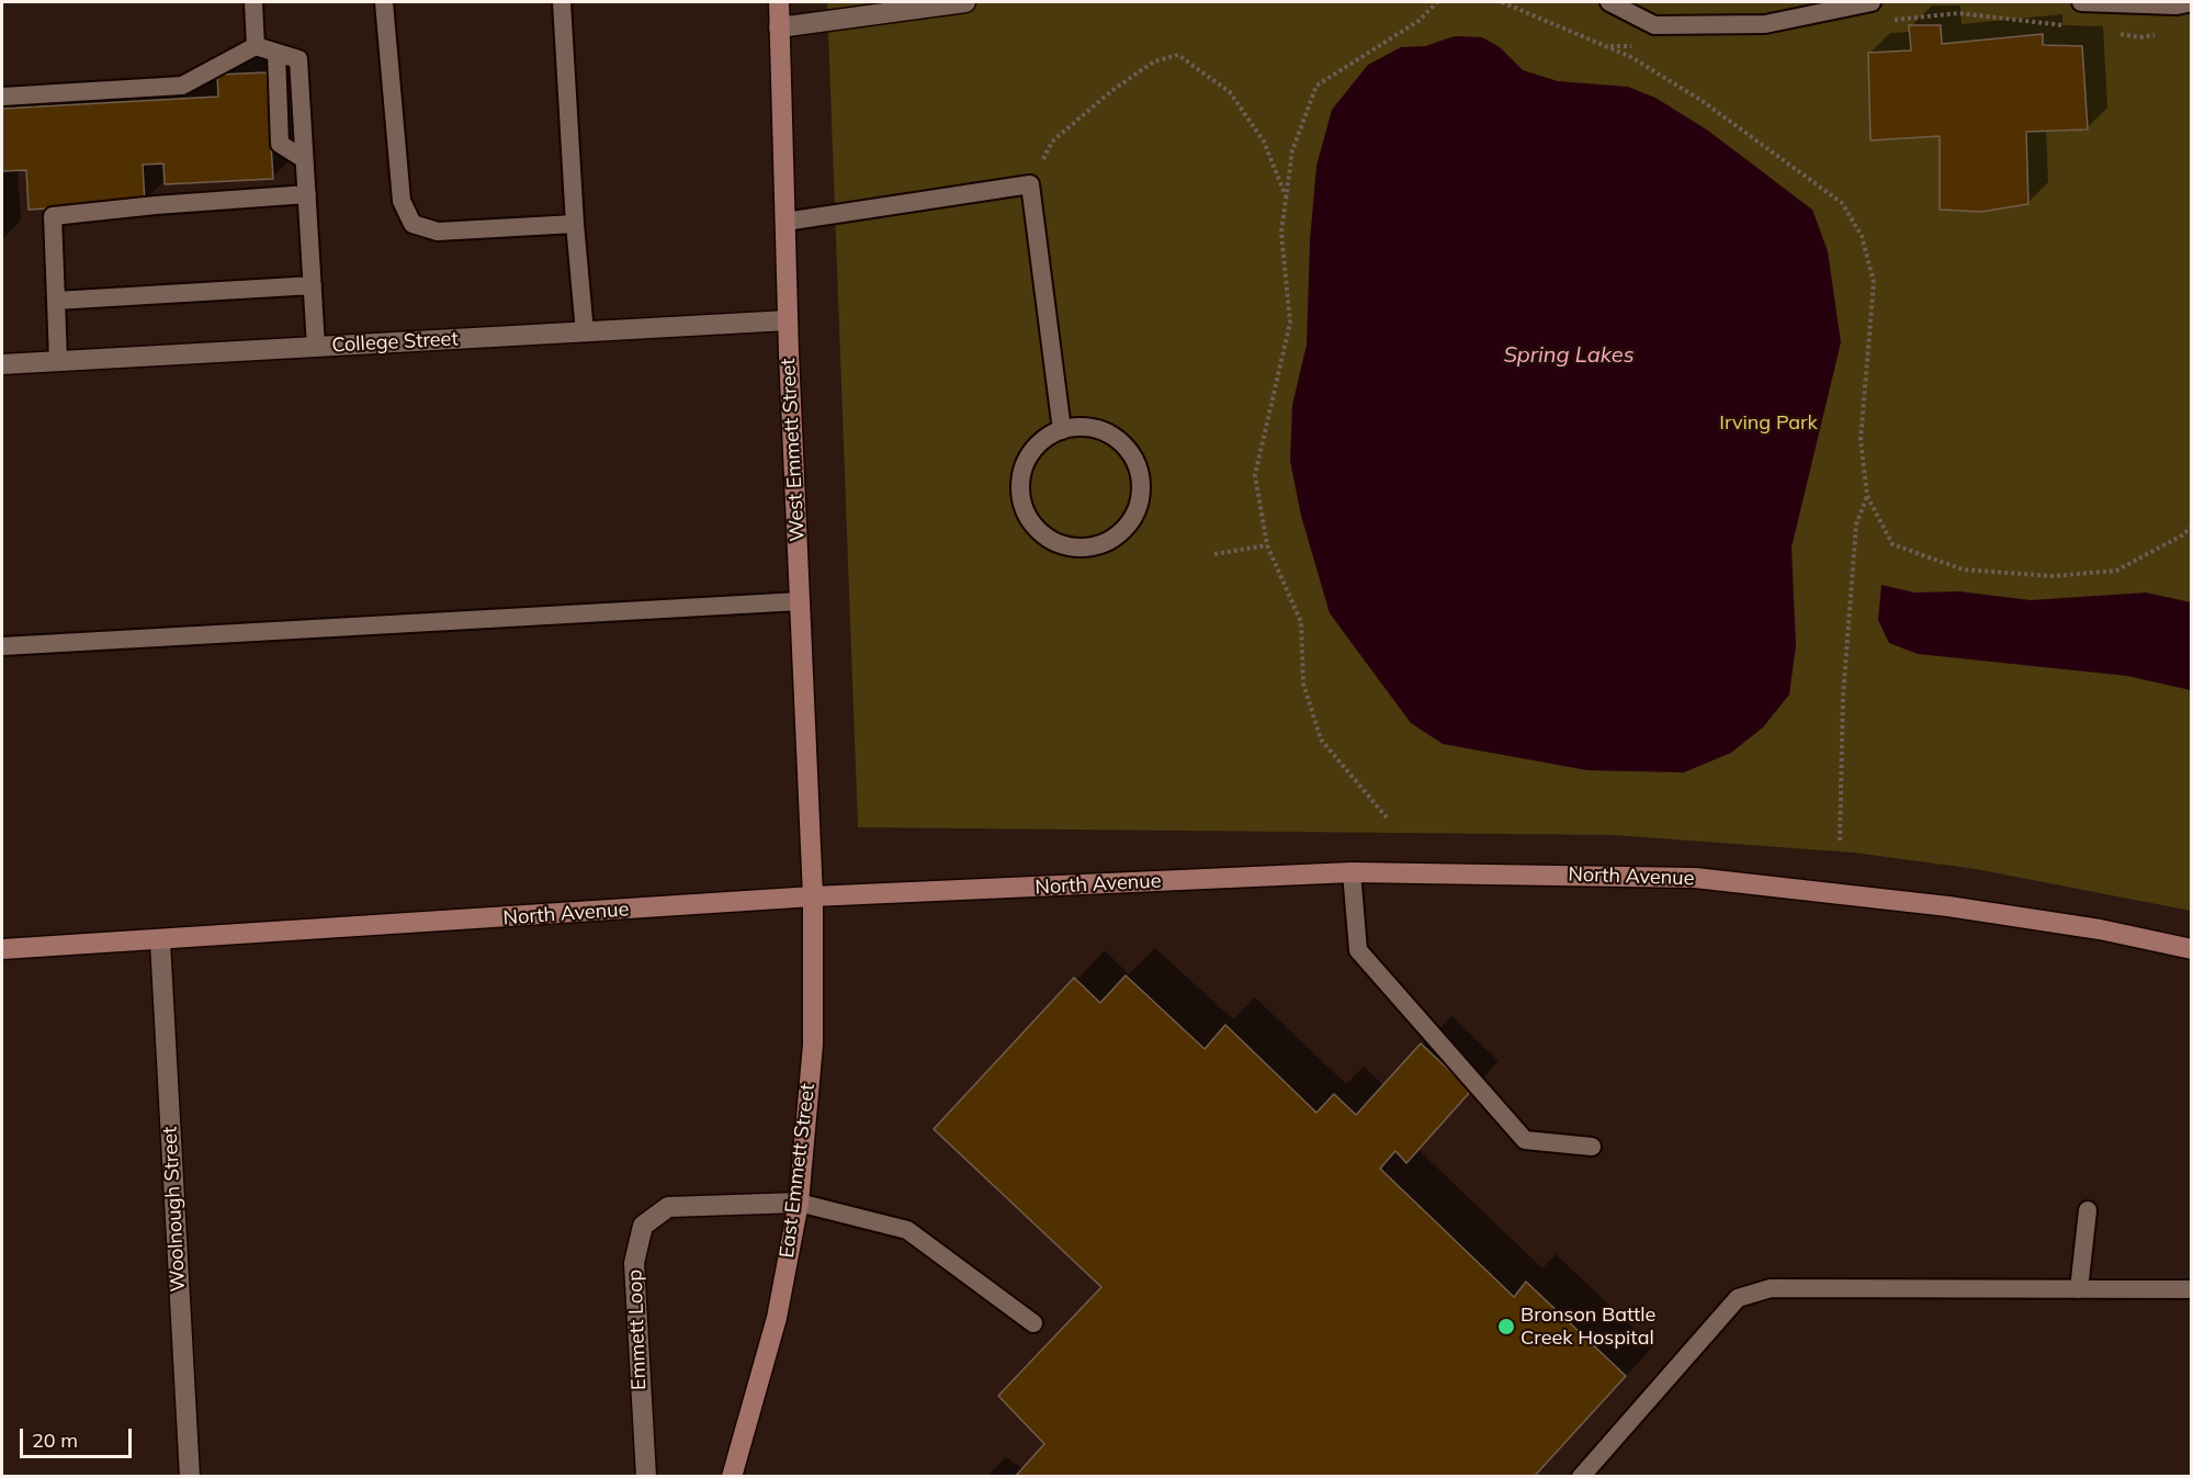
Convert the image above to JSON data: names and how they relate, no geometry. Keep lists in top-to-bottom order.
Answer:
{
  "streets": {
    "street": [
      "College Street",
      "West Emmett Street",
      "North Avenue",
      "East Emmett Street",
      "Woolnough Street",
      "Emmett Loop"
    ]
  },
  "crossings": [
    ["College Street", "West Emmett Street"],
    ["West Emmett Street", "North Avenue"],
    ["West Emmett Street", "East Emmett Street"],
    ["North Avenue", "East Emmett Street"],
    ["North Avenue", "Woolnough Street"],
    ["East Emmett Street", "Emmett Loop"]
  ],
  "water": ["Spring Lakes"],
  "parks": ["Irving Park"],
  "places": ["Bronson Battle Creek Hospital"],
  "scale_bar": "20 m"
}
